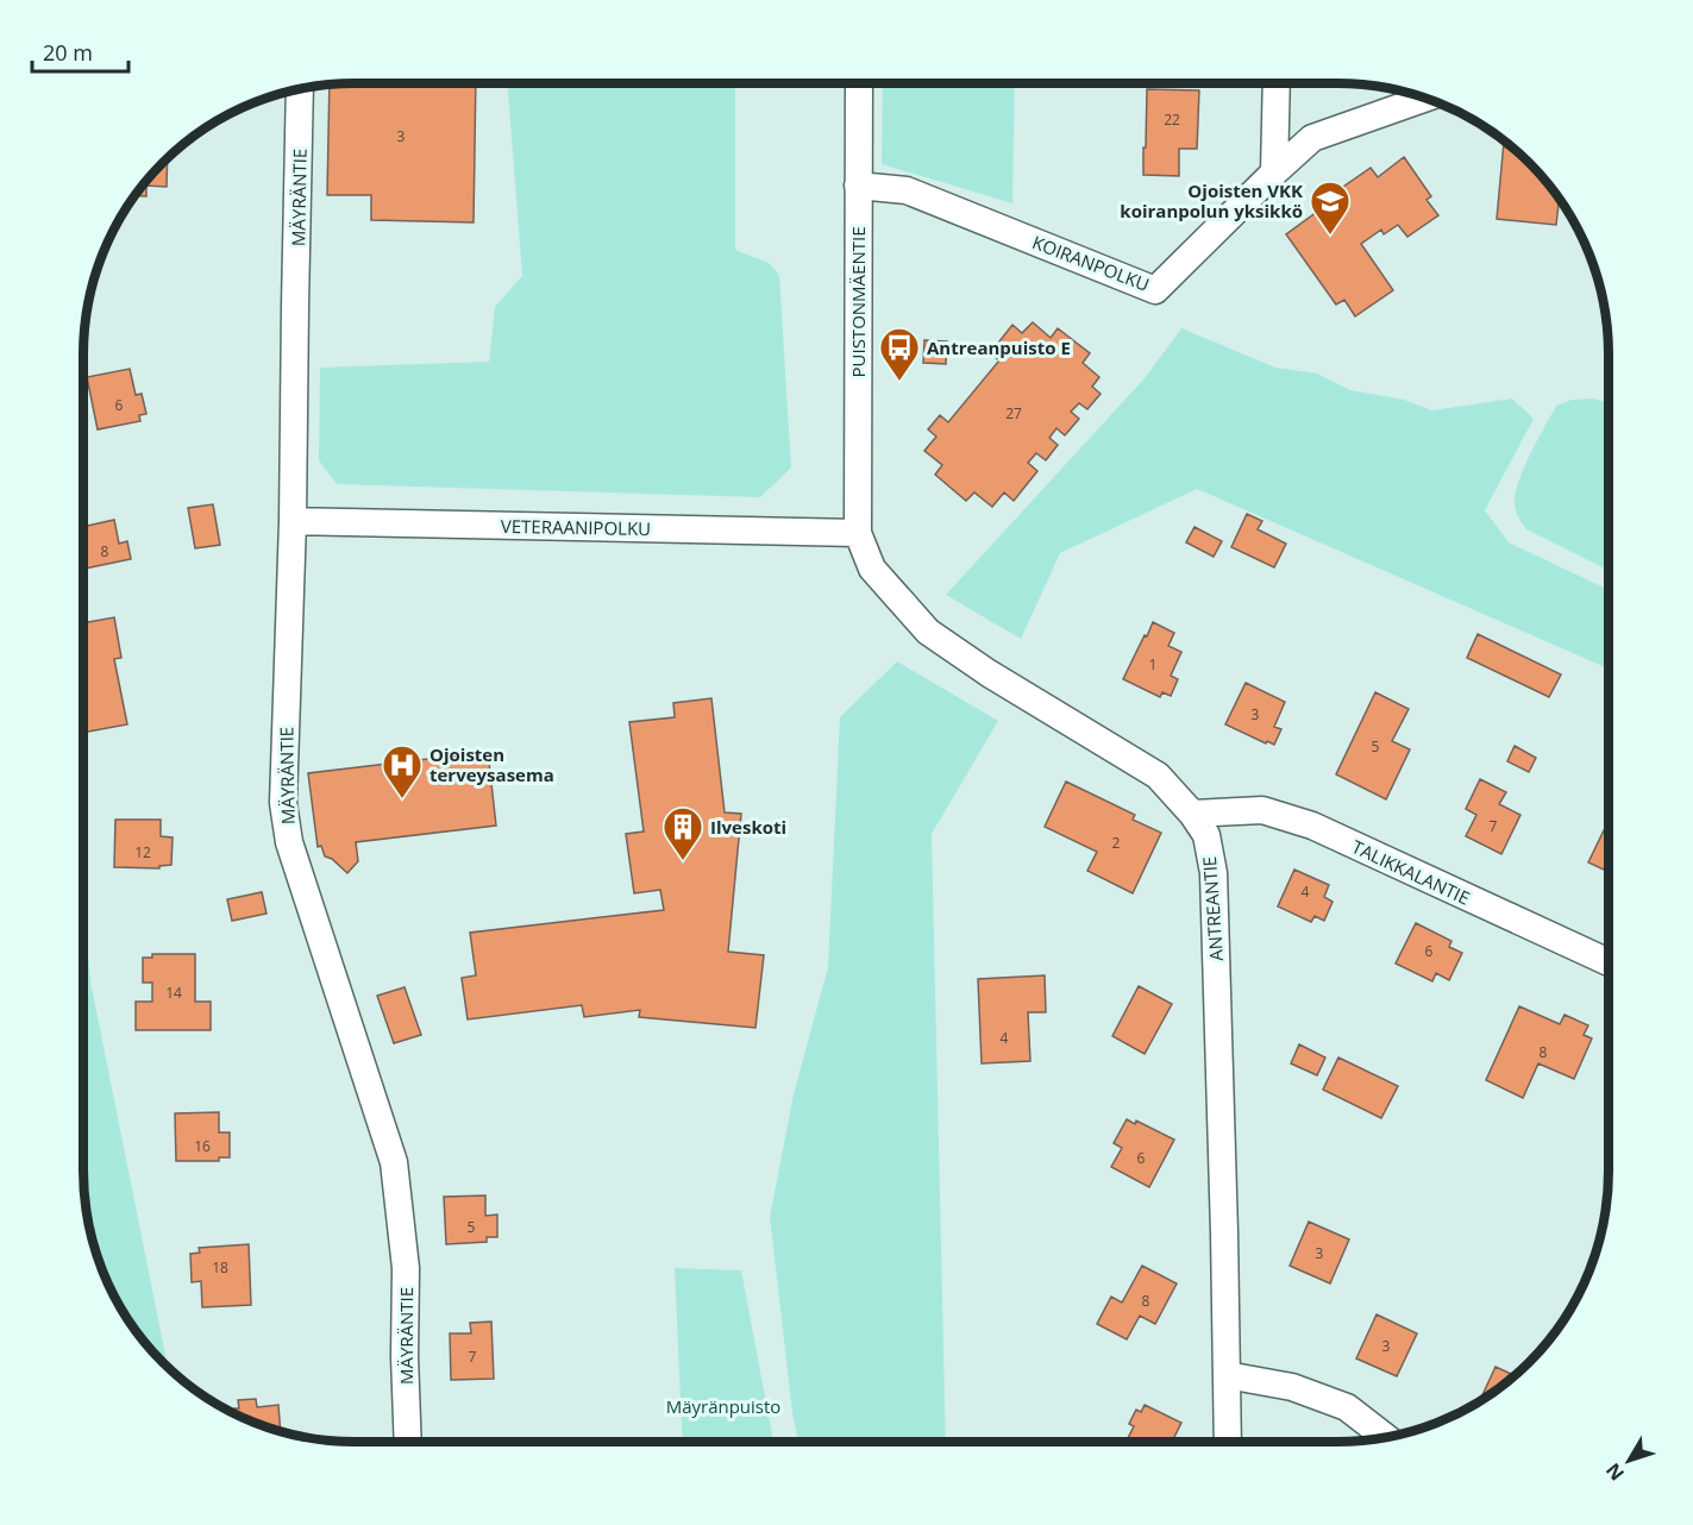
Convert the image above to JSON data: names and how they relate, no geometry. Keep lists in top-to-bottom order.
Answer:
{
  "streets": {
    "street": [
      "MÄYRÄNTIE",
      "KOIRANPOLKU",
      "PUISTONMÄENTIE",
      "VETERAANIPOLKU",
      "TALIKKALANTIE",
      "ANTREANTIE"
    ]
  },
  "crossings": [
    ["MÄYRÄNTIE", "VETERAANIPOLKU"],
    ["KOIRANPOLKU", "PUISTONMÄENTIE"],
    ["PUISTONMÄENTIE", "VETERAANIPOLKU"],
    ["PUISTONMÄENTIE", "ANTREANTIE"],
    ["VETERAANIPOLKU", "ANTREANTIE"],
    ["TALIKKALANTIE", "ANTREANTIE"]
  ],
  "parks": ["Mäyränpuisto"],
  "places": {
    "school or university": ["Ojoisten VKK koiranpolun yksikkö"],
    "bus stop": ["Antreanpuisto E"],
    "hospital": ["Ojoisten terveysasema"],
    "building": ["Ilveskoti"]
  },
  "house_numbers": [
    "22",
    "3",
    "6",
    "27",
    "8",
    "1",
    "3",
    "5",
    "7",
    "2",
    "12",
    "4",
    "6",
    "14",
    "4",
    "8",
    "16",
    "6",
    "5",
    "3",
    "18",
    "8",
    "3",
    "7"
  ],
  "scale_bar": "20 m",
  "north": "bottom left"
}
